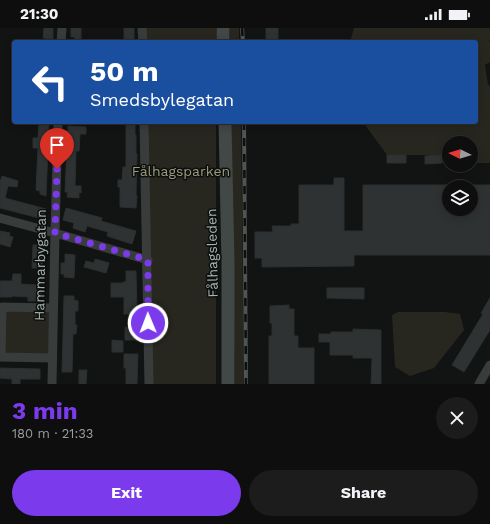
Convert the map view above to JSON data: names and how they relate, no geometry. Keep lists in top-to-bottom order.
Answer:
{
  "streets": {
    "main road": ["Fålhagsleden"],
    "street": ["Hammarbygatan"]
  },
  "parks": ["Fålhagsparken"],
  "north": "left",
  "page": {
    "status": "21:30",
    "turn": ["50 m", "Smedsbylegatan"],
    "heading": ["3 min", "180 m · 21:33"],
    "buttons": ["Exit", "Share"]
  }
}
